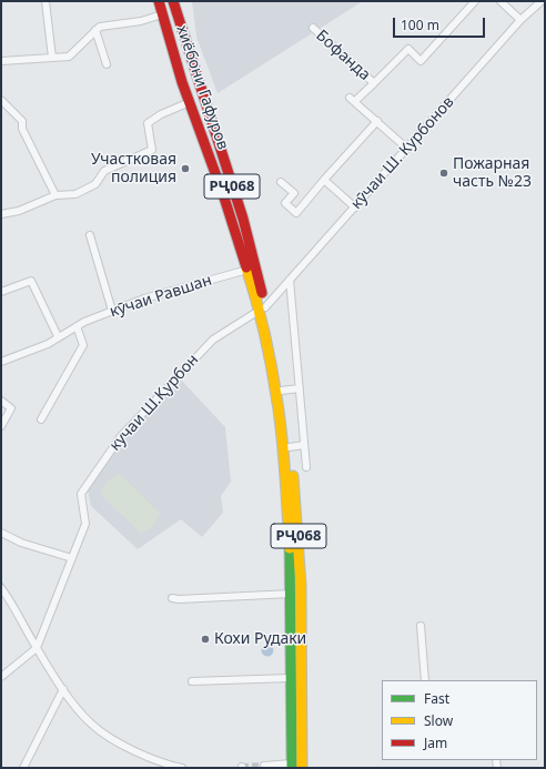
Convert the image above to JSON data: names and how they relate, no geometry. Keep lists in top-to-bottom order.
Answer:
{
  "streets": {
    "highway": ["хиёбони Гафуров", "РҶ068"],
    "street": [
      "Бофанда",
      "кӯчаи Ш. Курбонов",
      "кӯчаи Равшан",
      "кучаи Ш.Қурбон"
    ]
  },
  "crossings": [
    ["Бофанда", "кӯчаи Ш. Курбонов"],
    ["хиёбони Гафуров", "кӯчаи Ш. Курбонов"],
    ["хиёбони Гафуров", "РҶ068"],
    ["хиёбони Гафуров", "кӯчаи Равшан"],
    ["хиёбони Гафуров", "кучаи Ш.Қурбон"],
    ["кӯчаи Ш. Курбонов", "РҶ068"],
    ["кӯчаи Ш. Курбонов", "кучаи Ш.Қурбон"],
    ["РҶ068", "кучаи Ш.Қурбон"]
  ],
  "places": ["Участковая полиция", "Пожарная часть №23", "Кохи Рудаки"],
  "legend": ["Fast", "Slow", "Jam"],
  "scale_bar": "100 m"
}
